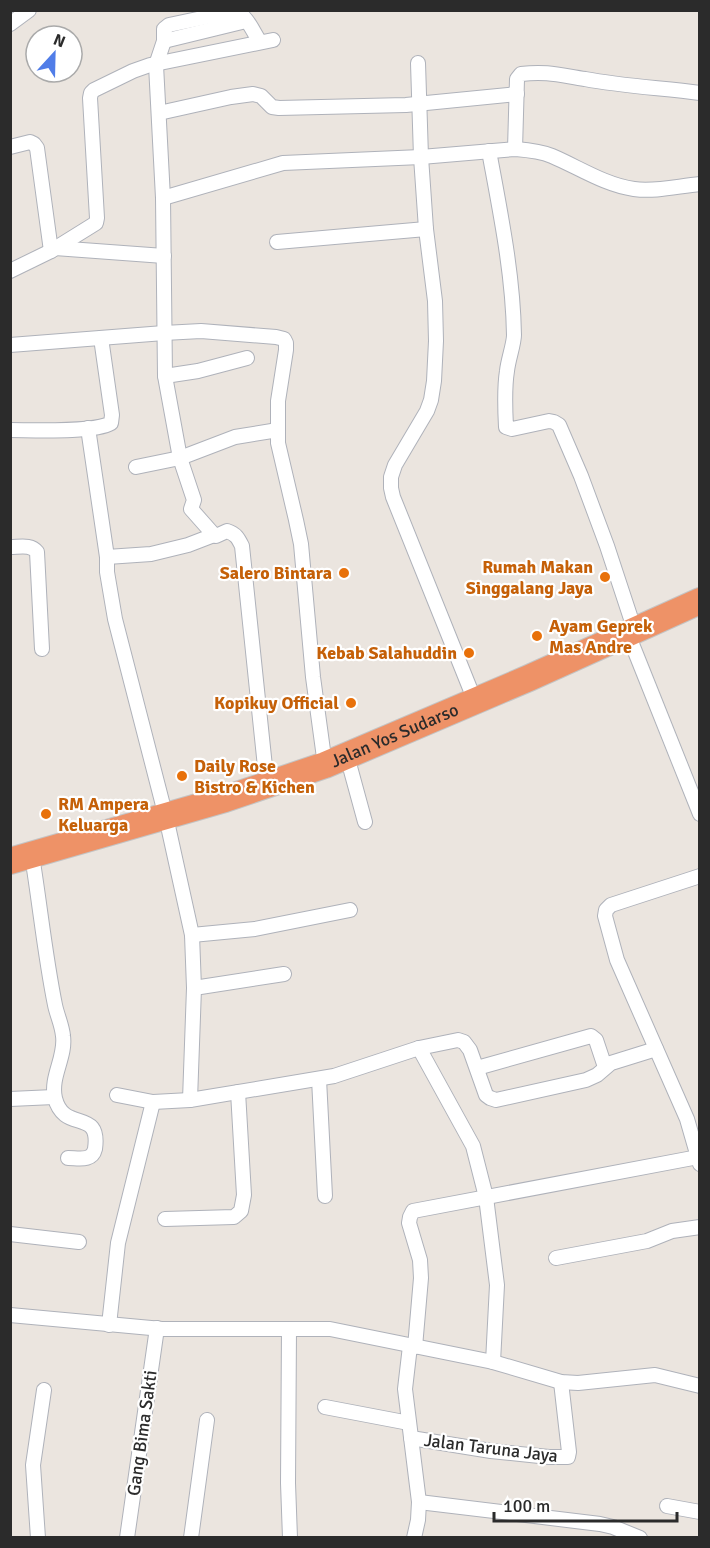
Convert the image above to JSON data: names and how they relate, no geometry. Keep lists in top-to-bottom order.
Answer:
{
  "streets": {
    "highway": ["Jalan Yos Sudarso"],
    "street": ["Gang Bima Sakti", "Jalan Taruna Jaya"]
  },
  "places": [
    "Salero Bintara",
    "Rumah Makan Singgalang Jaya",
    "Ayam Geprek Mas Andre",
    "Kebab Salahuddin",
    "Kopikuy Official",
    "Daily Rose Bistro & Kichen",
    "RM Ampera Keluarga"
  ],
  "scale_bar": "100 m",
  "north": "top"
}
